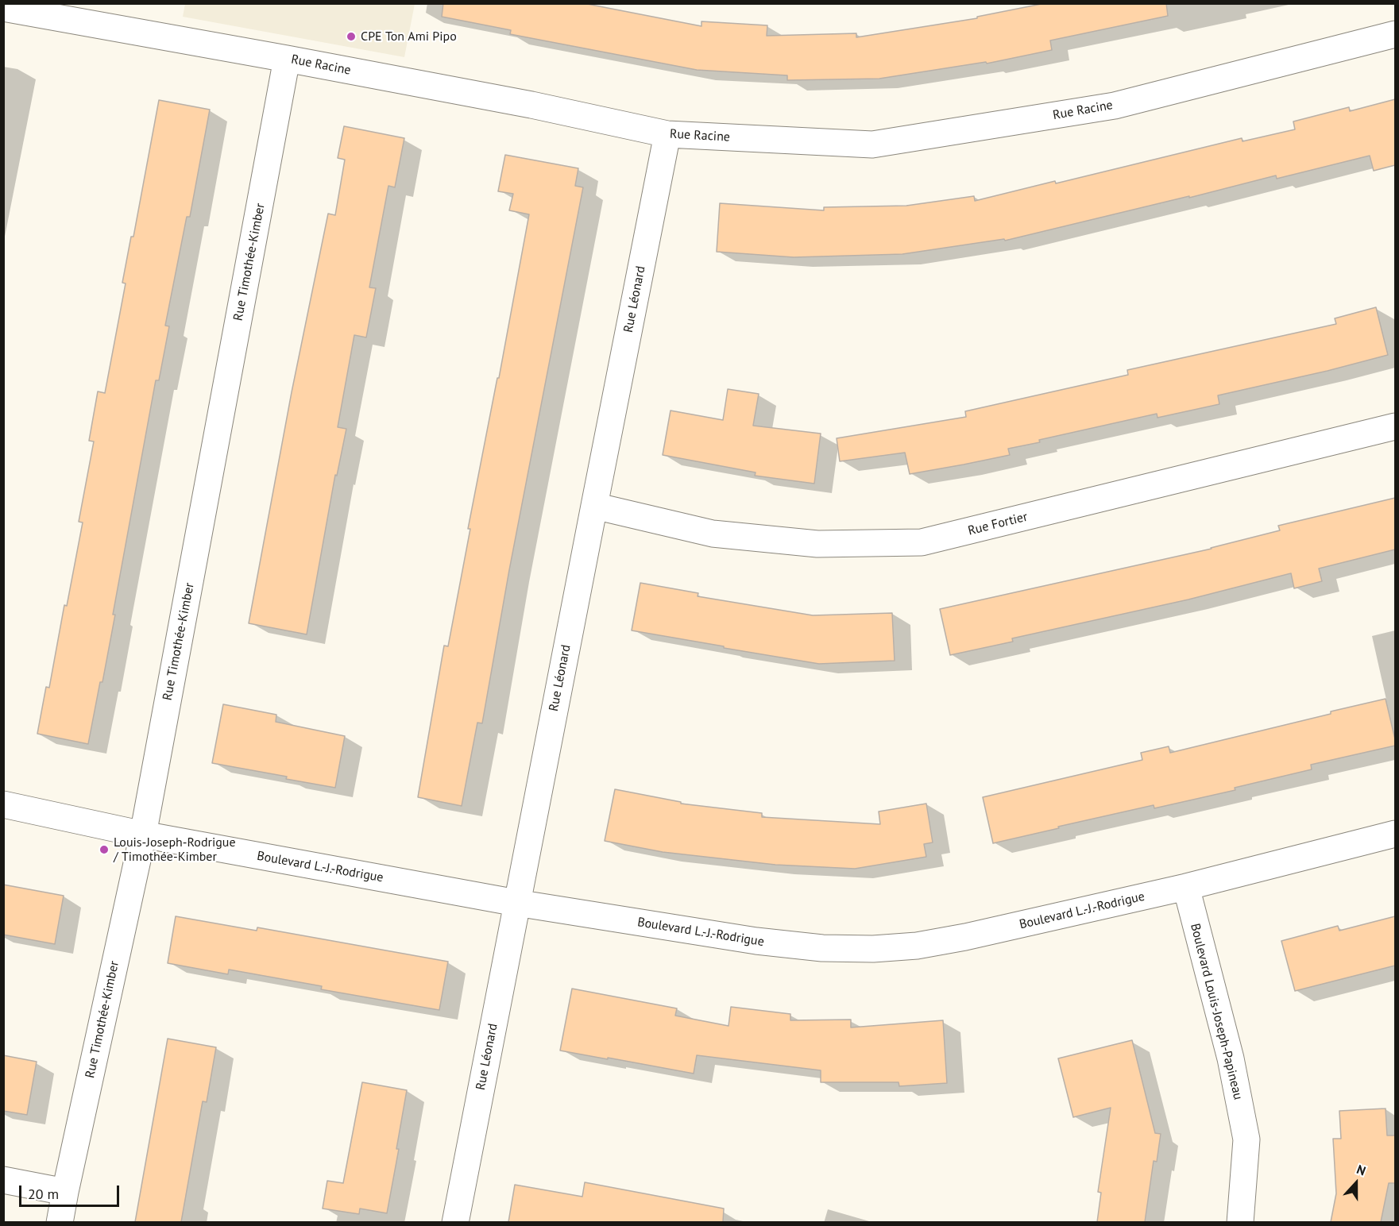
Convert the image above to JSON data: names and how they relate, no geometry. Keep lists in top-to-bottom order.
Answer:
{
  "streets": {
    "street": [
      "Rue Racine",
      "Rue Timothée-Kimber",
      "Rue Léonard",
      "Rue Fortier",
      "Boulevard L.-J.-Rodrigue",
      "Boulevard Louis-Joseph-Papineau"
    ]
  },
  "crossings": [
    ["Rue Racine", "Rue Timothée-Kimber"],
    ["Rue Racine", "Rue Léonard"],
    ["Rue Timothée-Kimber", "Boulevard L.-J.-Rodrigue"],
    ["Rue Léonard", "Rue Fortier"],
    ["Rue Léonard", "Boulevard L.-J.-Rodrigue"],
    ["Boulevard L.-J.-Rodrigue", "Boulevard Louis-Joseph-Papineau"]
  ],
  "places": ["CPE Ton Ami Pipo", "Louis-Joseph-Rodrigue / Timothée-Kimber"],
  "scale_bar": "20 m",
  "north": "top"
}
